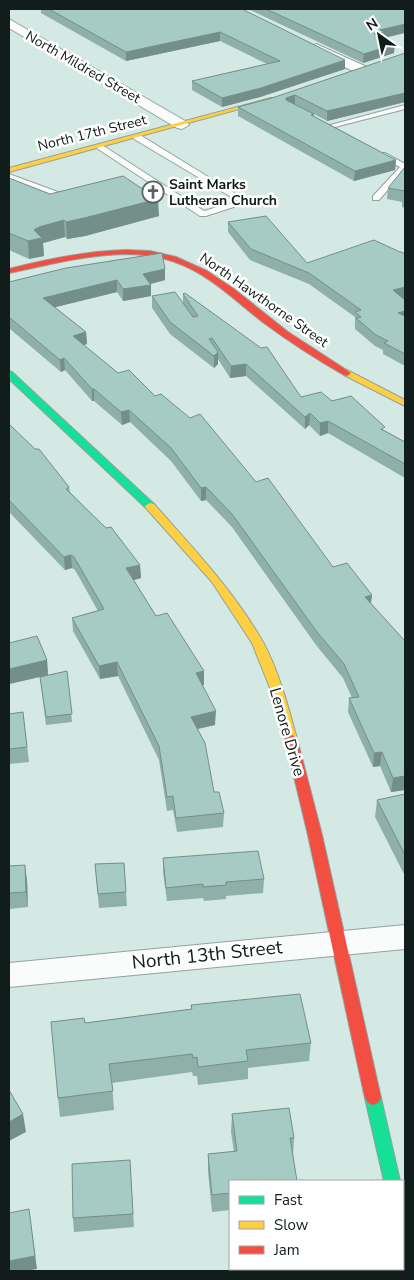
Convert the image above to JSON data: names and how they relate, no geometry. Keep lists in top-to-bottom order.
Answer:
{
  "streets": {
    "street": [
      "North Mildred Street",
      "North 17th Street",
      "North Hawthorne Street",
      "Lenore Drive",
      "North 13th Street"
    ]
  },
  "crossings": [
    ["North Mildred Street", "North 17th Street"],
    ["Lenore Drive", "North 13th Street"]
  ],
  "places": {
    "church": ["Saint Marks Lutheran Church"]
  },
  "legend": ["Fast", "Slow", "Jam"],
  "north": "top left"
}
